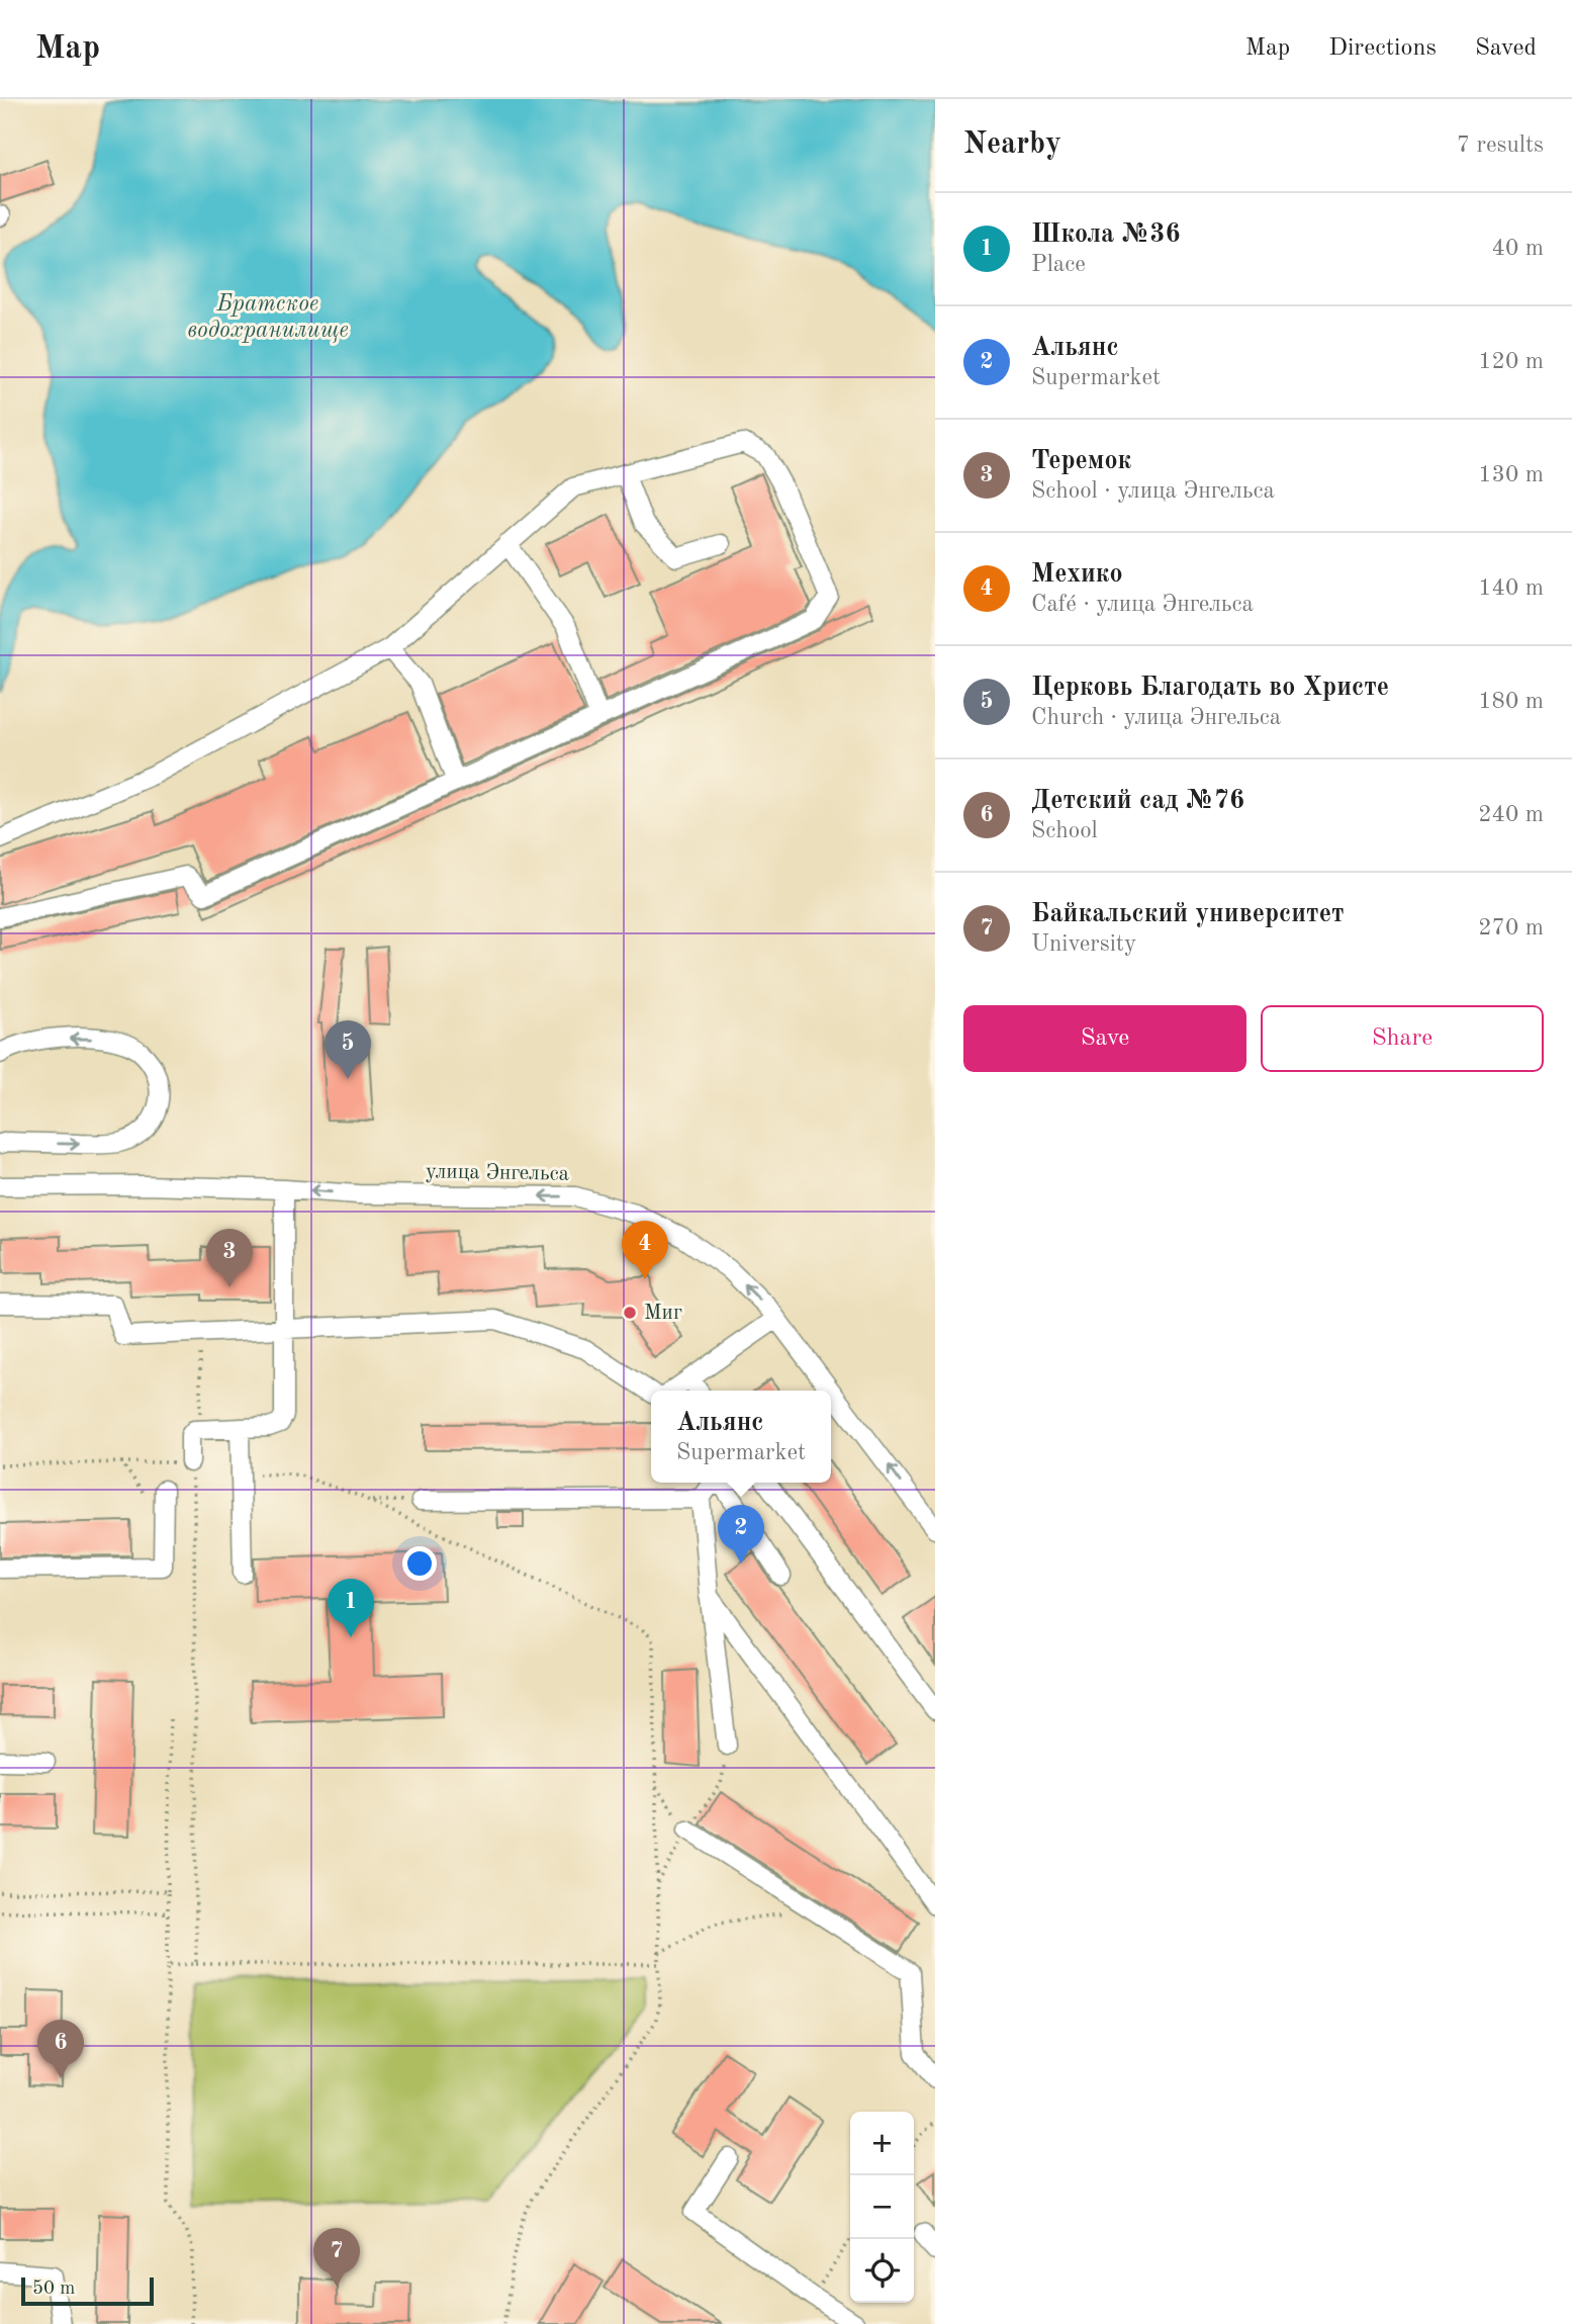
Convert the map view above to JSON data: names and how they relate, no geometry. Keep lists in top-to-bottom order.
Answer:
{
  "streets": {
    "street": ["улица Энгельса"]
  },
  "water": ["Братское водохранилище"],
  "places": ["Миг"],
  "scale_bar": "50 m",
  "page": {
    "header": "Map",
    "nav": ["Map", "Directions", "Saved"],
    "heading": ["Nearby", "7 results"],
    "list": [
      {
        "mark": "1",
        "name": "Школа №36",
        "note": "Place",
        "value": "40 m"
      },
      {
        "mark": "2",
        "name": "Альянс",
        "note": "Supermarket",
        "value": "120 m"
      },
      {
        "mark": "3",
        "name": "Теремок",
        "note": "School · улица Энгельса",
        "value": "130 m"
      },
      {
        "mark": "4",
        "name": "Мехико",
        "note": "Café · улица Энгельса",
        "value": "140 m"
      },
      {
        "mark": "5",
        "name": "Церковь Благодать во Христе",
        "note": "Church · улица Энгельса",
        "value": "180 m"
      },
      {
        "mark": "6",
        "name": "Детский сад №76",
        "note": "School",
        "value": "240 m"
      },
      {
        "mark": "7",
        "name": "Байкальский университет",
        "note": "University",
        "value": "270 m"
      }
    ],
    "buttons": ["Save", "Share"],
    "pins": [
      "5",
      "4",
      "3",
      "2",
      "1",
      "6",
      "7"
    ],
    "popup": ["Альянс", "Supermarket"],
    "map_buttons": ["+", "−"],
    "scale": "50 m"
  }
}
